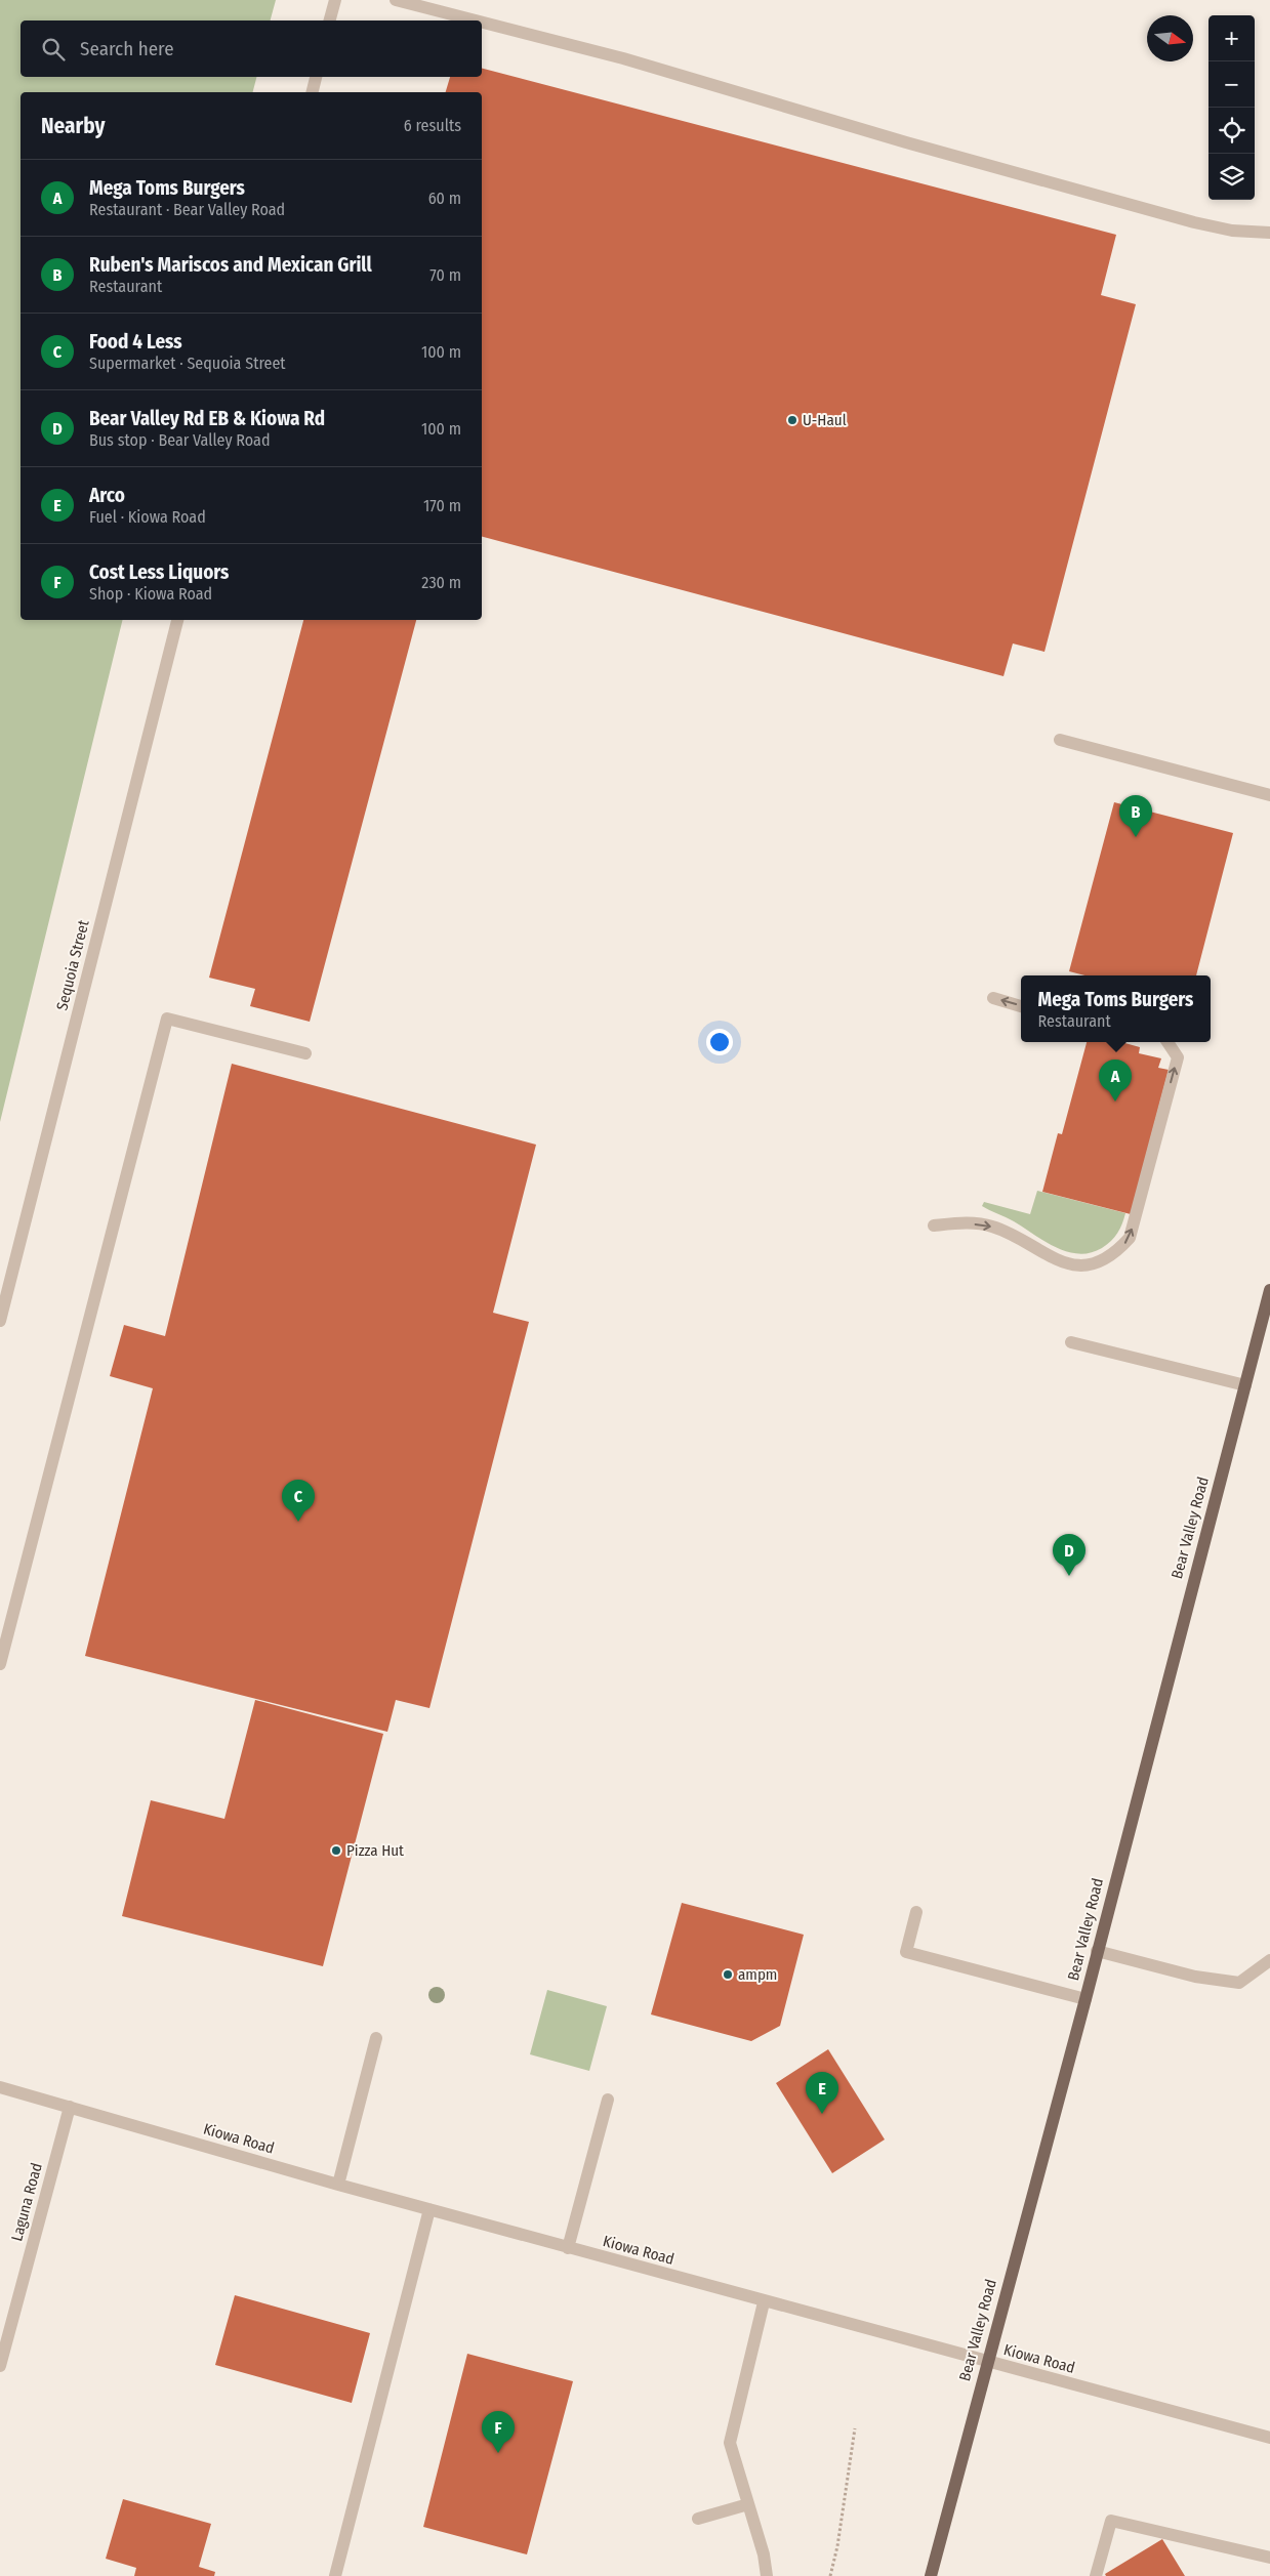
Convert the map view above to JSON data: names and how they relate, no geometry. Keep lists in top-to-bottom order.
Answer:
{
  "streets": {
    "main road": ["Bear Valley Road"],
    "street": ["Sequoia Street", "Kiowa Road", "Laguna Road"]
  },
  "crossings": [
    ["Bear Valley Road", "Kiowa Road"],
    ["Kiowa Road", "Laguna Road"]
  ],
  "places": ["U-Haul", "Pizza Hut", "ampm"],
  "north": "right",
  "page": {
    "map_buttons": ["+", "−"],
    "search": "Search here",
    "heading": ["Nearby", "6 results"],
    "list": [
      {
        "mark": "A",
        "name": "Mega Toms Burgers",
        "note": "Restaurant · Bear Valley Road",
        "value": "60 m"
      },
      {
        "mark": "B",
        "name": "Ruben's Mariscos and Mexican Grill",
        "note": "Restaurant",
        "value": "70 m"
      },
      {
        "mark": "C",
        "name": "Food 4 Less",
        "note": "Supermarket · Sequoia Street",
        "value": "100 m"
      },
      {
        "mark": "D",
        "name": "Bear Valley Rd EB & Kiowa Rd",
        "note": "Bus stop · Bear Valley Road",
        "value": "100 m"
      },
      {
        "mark": "E",
        "name": "Arco",
        "note": "Fuel · Kiowa Road",
        "value": "170 m"
      },
      {
        "mark": "F",
        "name": "Cost Less Liquors",
        "note": "Shop · Kiowa Road",
        "value": "230 m"
      }
    ],
    "pins": [
      "B",
      "A",
      "C",
      "D",
      "E",
      "F"
    ],
    "popup": ["Mega Toms Burgers", "Restaurant"]
  }
}
